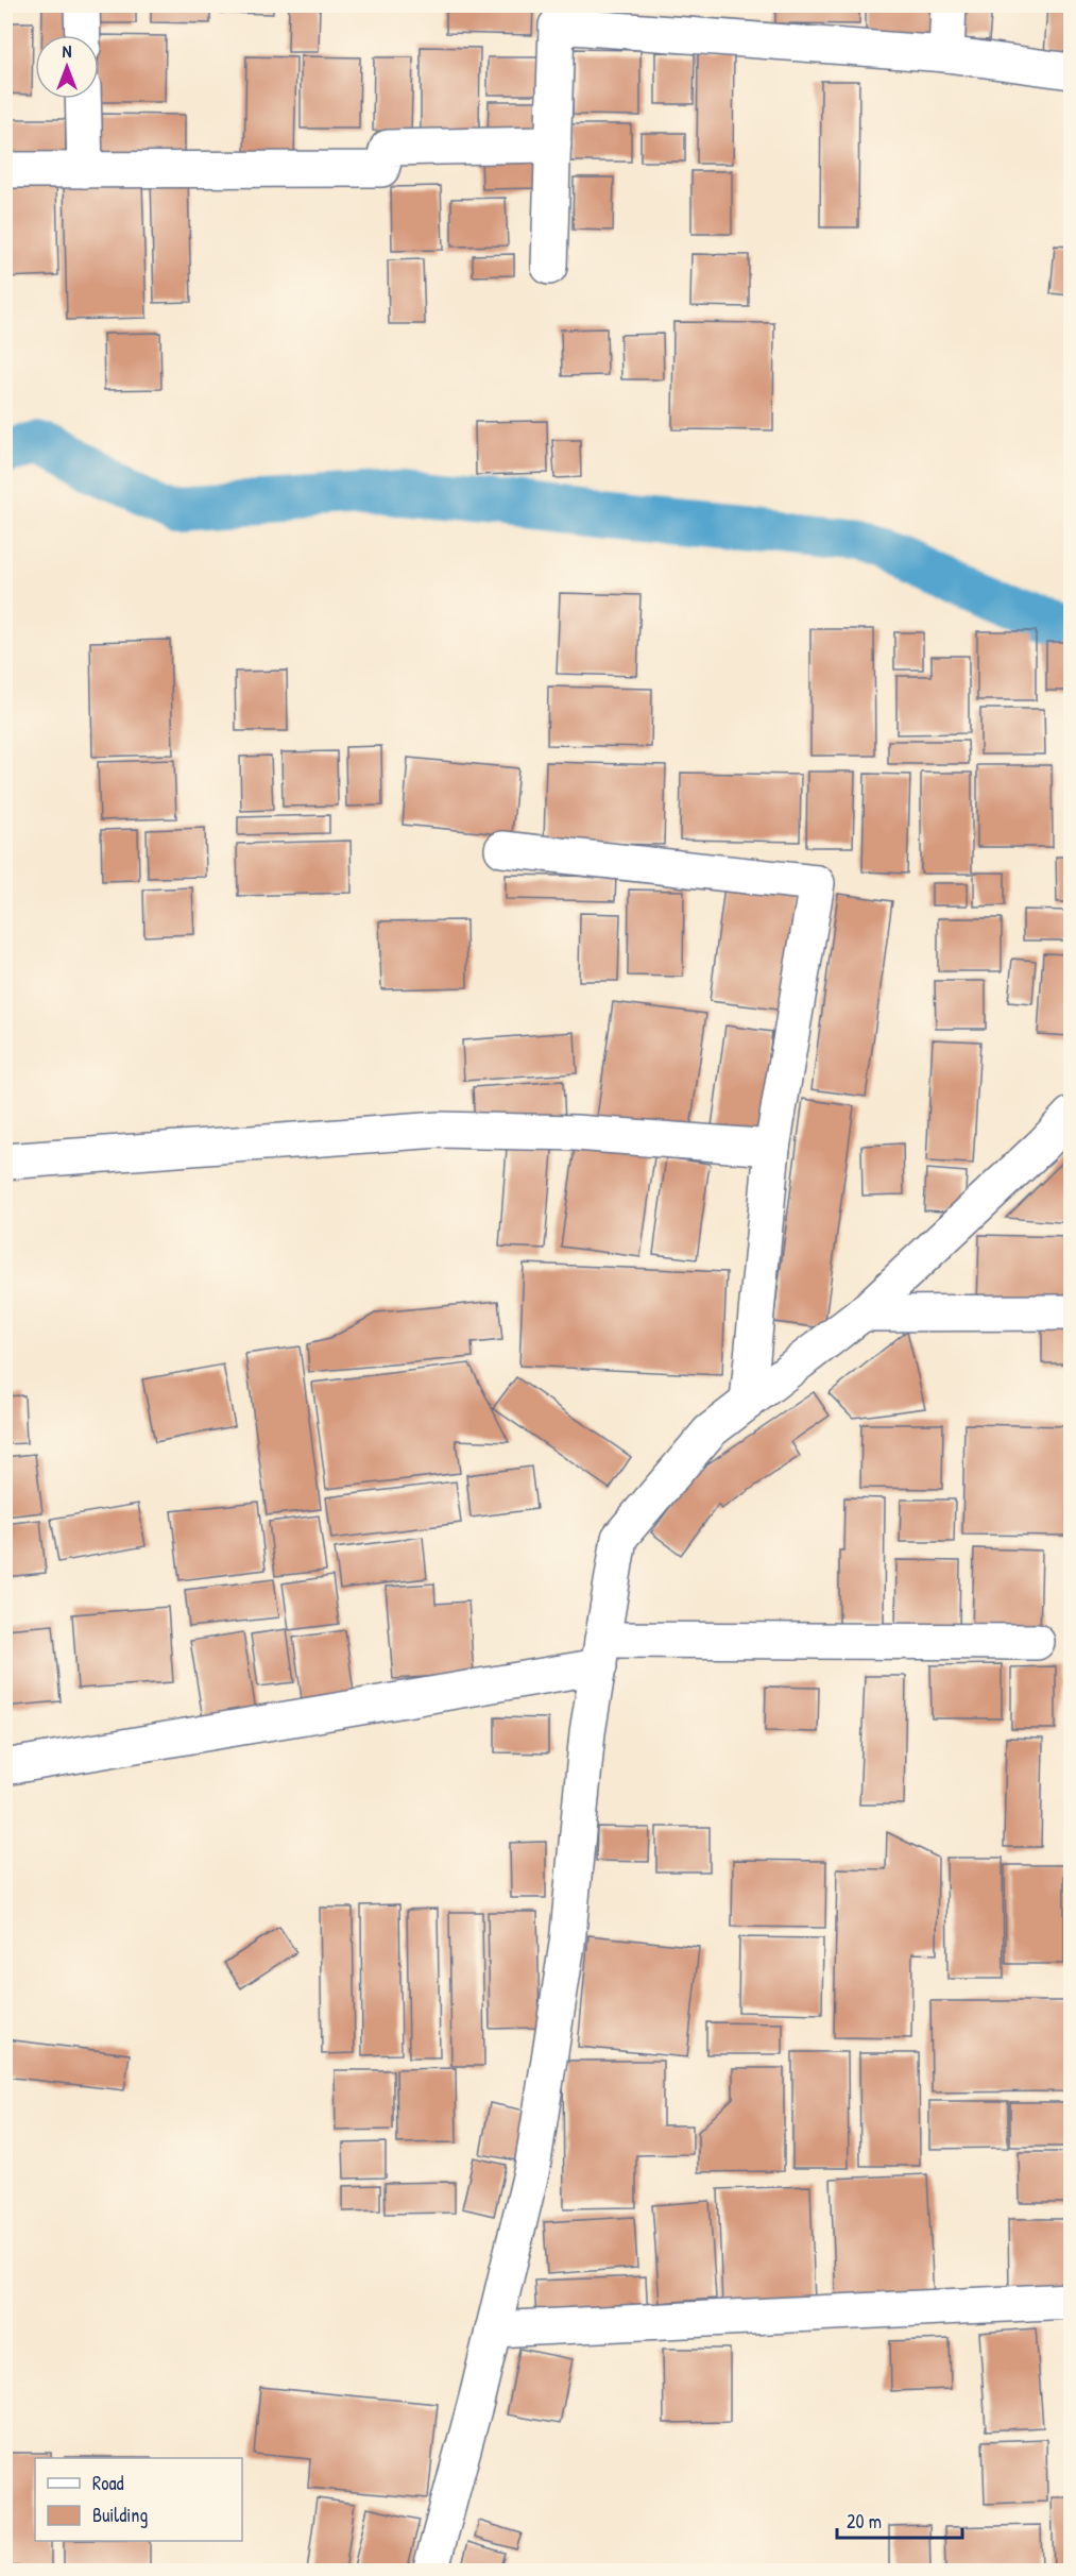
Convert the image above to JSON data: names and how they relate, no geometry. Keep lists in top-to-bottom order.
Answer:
{
  "legend": ["Road", "Building"],
  "scale_bar": "20 m",
  "north": "top"
}
